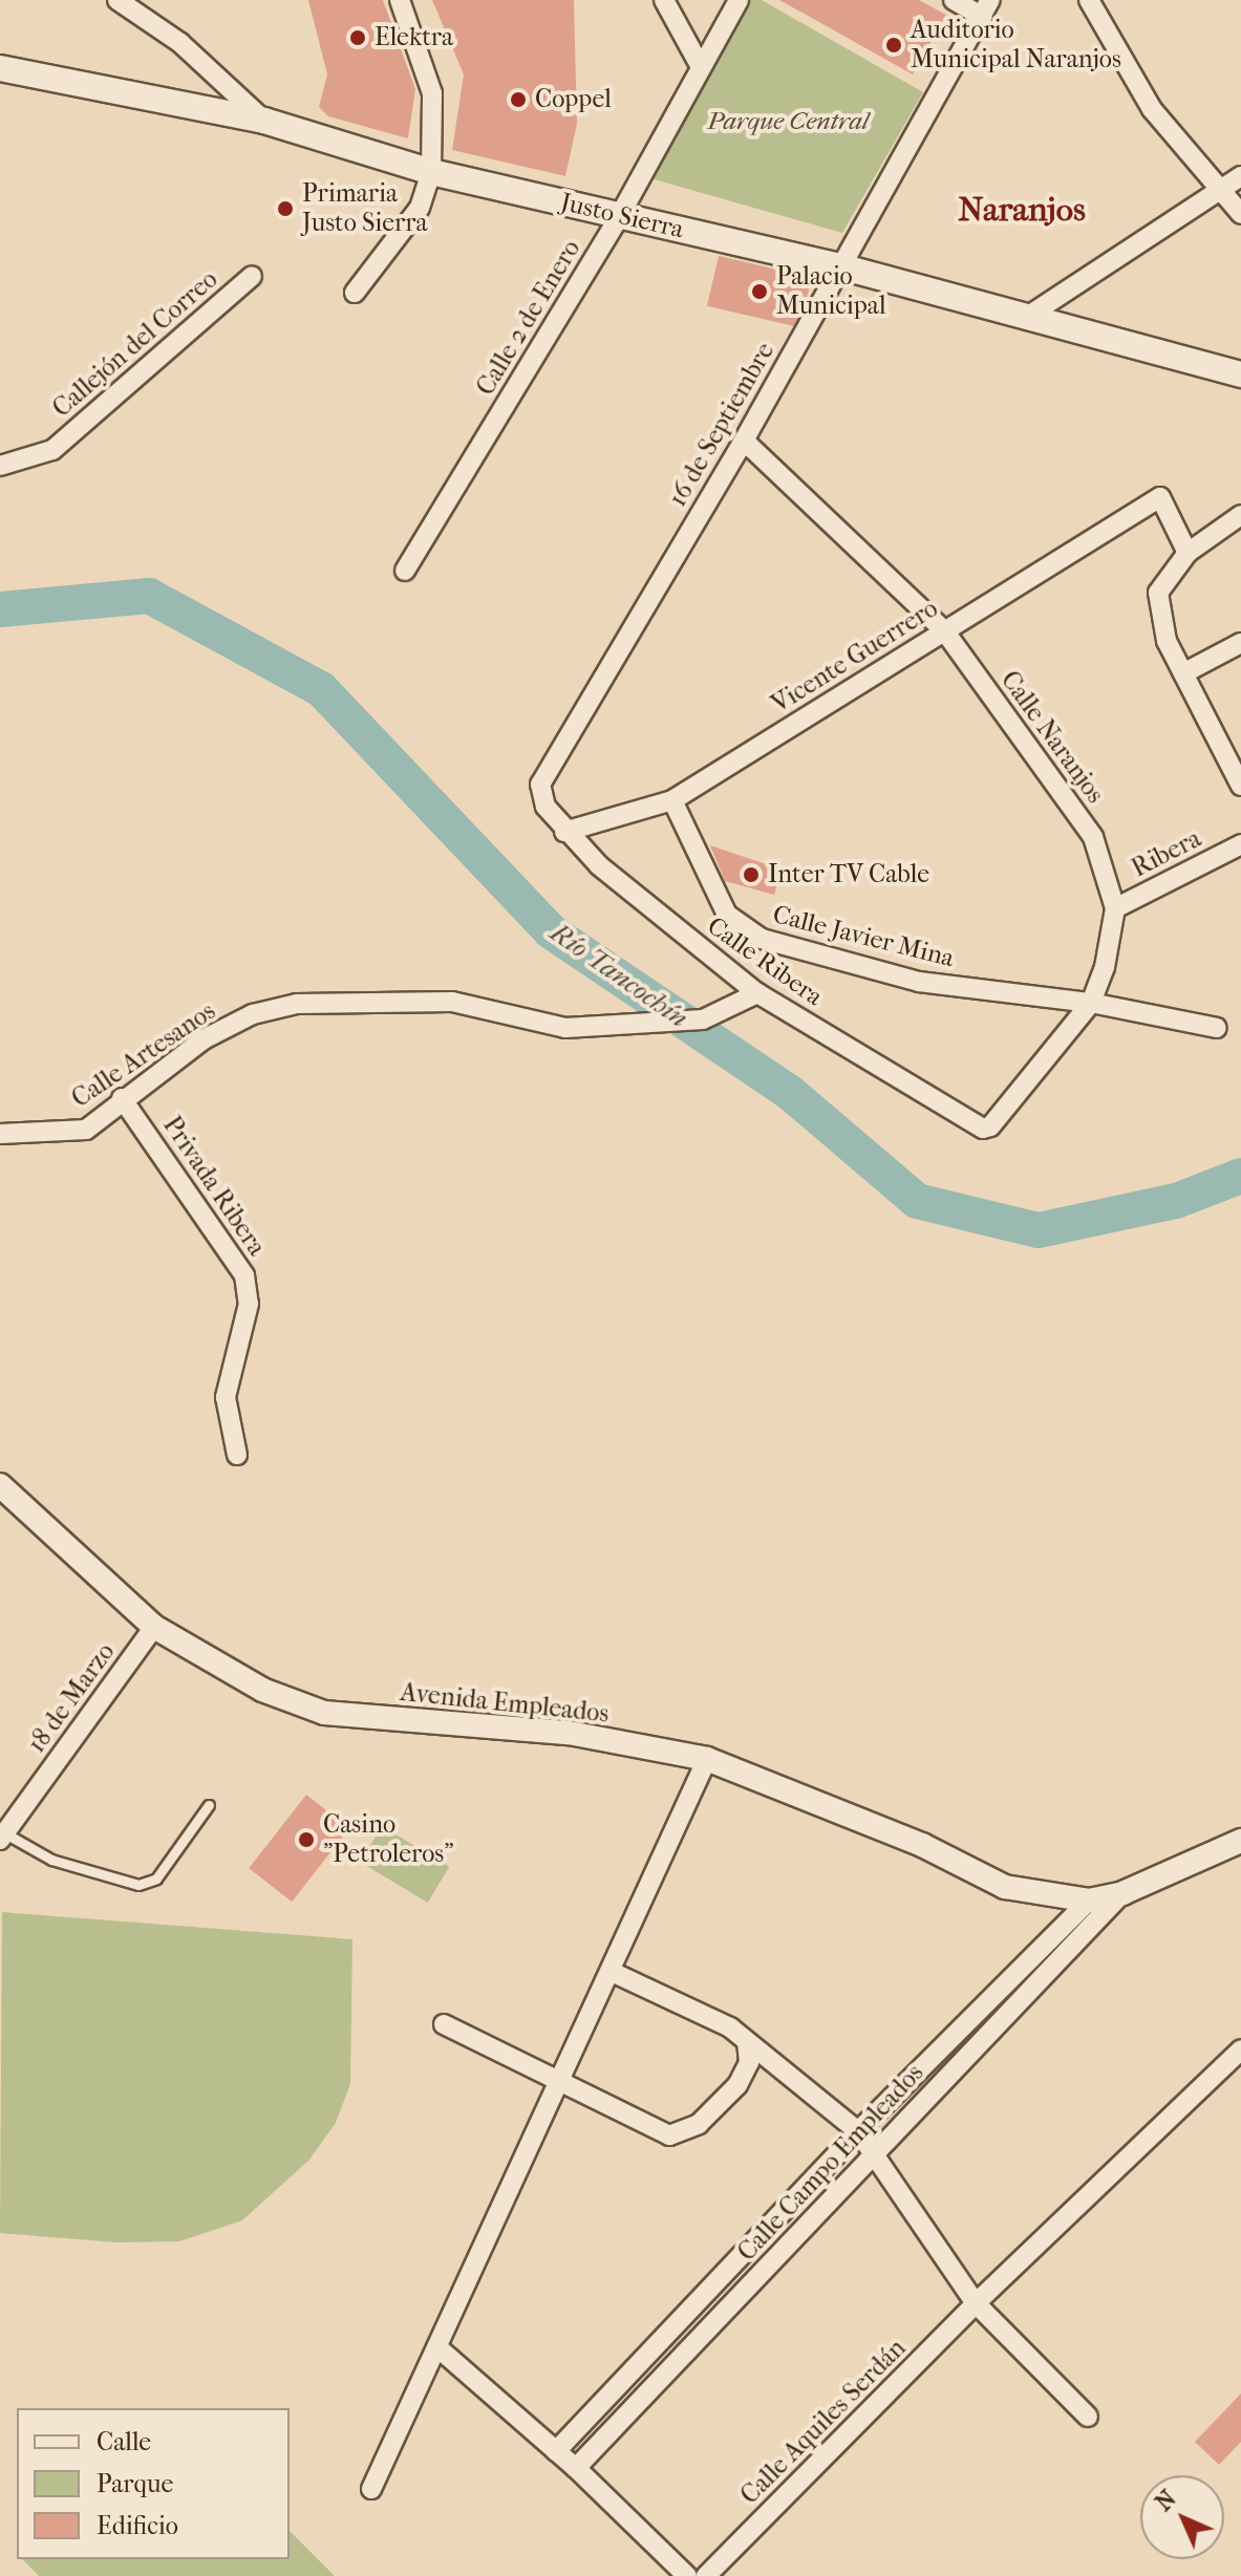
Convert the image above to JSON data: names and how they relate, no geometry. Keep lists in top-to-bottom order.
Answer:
{
  "streets": {
    "main road": ["Justo Sierra"],
    "street": [
      "Calle 2 de Enero",
      "Callejón del Correo",
      "16 de Septiembre",
      "Vicente Guerrero",
      "Calle Naranjos",
      "Ribera",
      "Calle Javier Mina",
      "Calle Ribera",
      "Calle Artesanos",
      "Privada Ribera",
      "18 de Marzo",
      "Avenida Empleados",
      "Calle Campo Empleados",
      "Calle Aquiles Serdán"
    ]
  },
  "crossings": [
    ["Justo Sierra", "Calle 2 de Enero"],
    ["Justo Sierra", "16 de Septiembre"],
    ["16 de Septiembre", "Calle Naranjos"],
    ["16 de Septiembre", "Calle Ribera"],
    ["Vicente Guerrero", "Calle Naranjos"],
    ["Vicente Guerrero", "Calle Javier Mina"],
    ["Vicente Guerrero", "Calle Ribera"],
    ["Calle Naranjos", "Ribera"],
    ["Calle Javier Mina", "Calle Ribera"],
    ["Calle Ribera", "Calle Artesanos"],
    ["Calle Artesanos", "Privada Ribera"],
    ["18 de Marzo", "Avenida Empleados"],
    ["Avenida Empleados", "Calle Campo Empleados"]
  ],
  "districts": ["Naranjos"],
  "water": ["Río Tancochín"],
  "parks": ["Parque Central"],
  "places": [
    "Elektra",
    "Auditorio Municipal Naranjos",
    "Coppel",
    "Primaria Justo Sierra",
    "Palacio Municipal",
    "Inter TV Cable",
    "Casino \"Petroleros\""
  ],
  "legend": ["Calle", "Parque", "Edificio"],
  "north": "top left"
}
